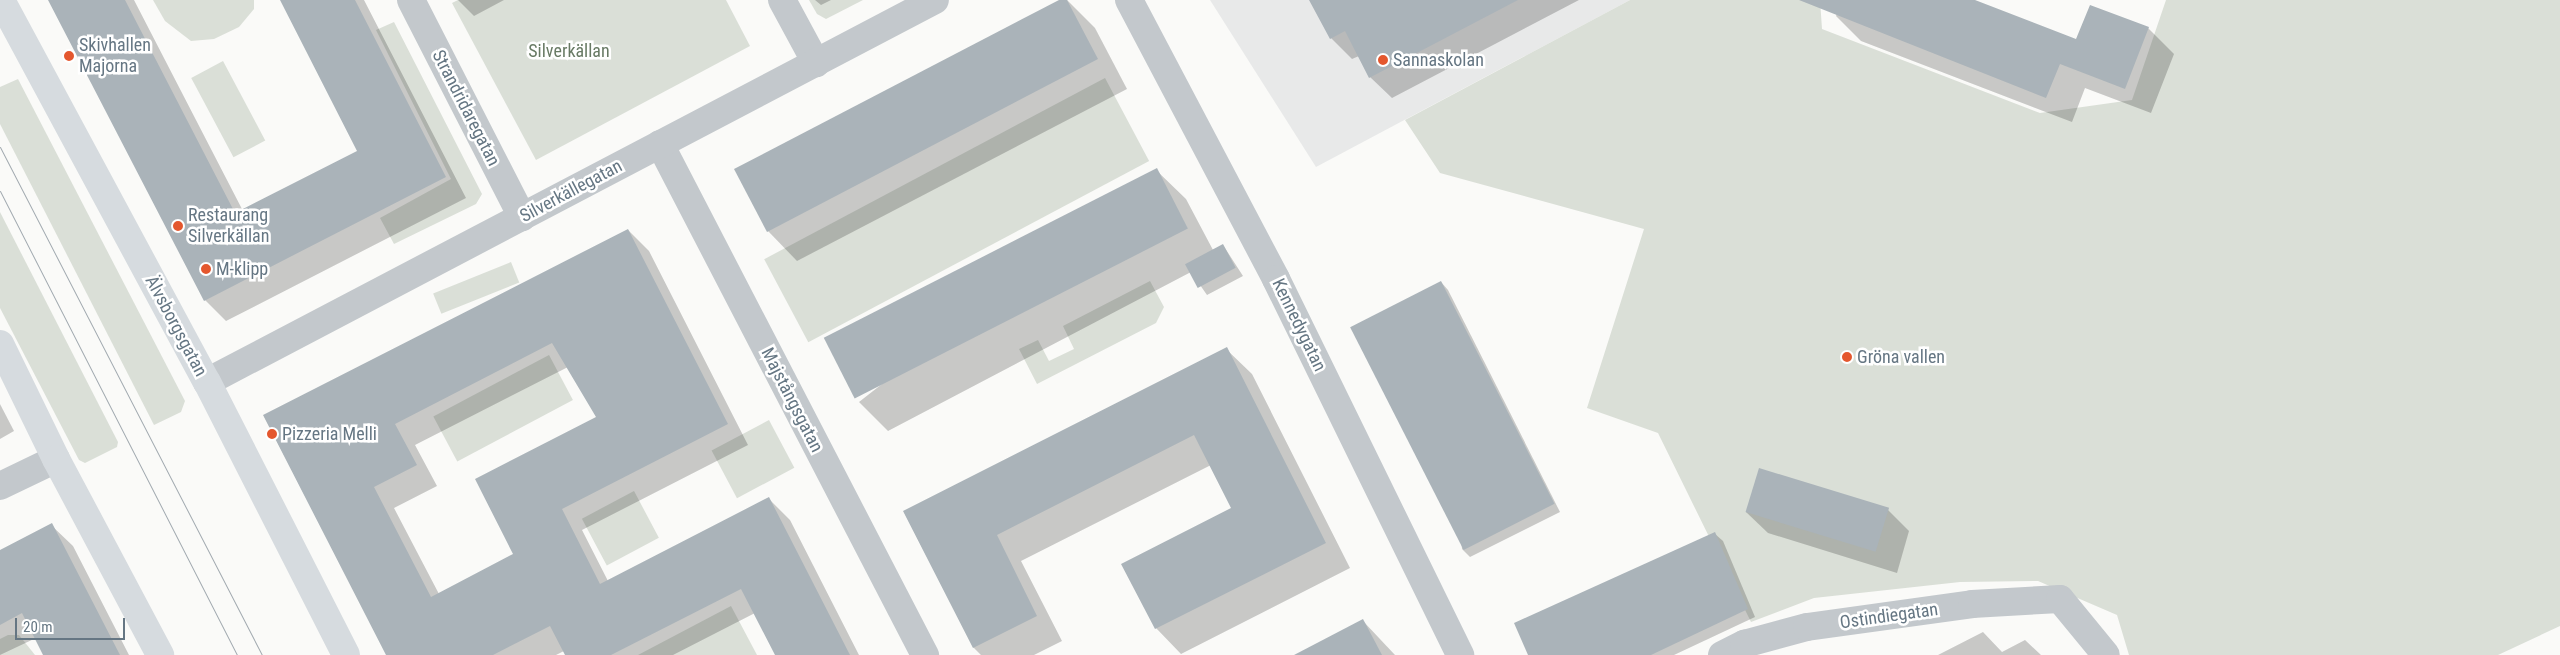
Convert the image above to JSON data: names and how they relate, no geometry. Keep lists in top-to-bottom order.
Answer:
{
  "streets": {
    "street": [
      "Strandridaregatan",
      "Silverkällegatan",
      "Kennedygatan",
      "Älvsborgsgatan",
      "Majstångsgatan",
      "Ostindiegatan"
    ]
  },
  "crossings": [
    ["Strandridaregatan", "Silverkällegatan"],
    ["Silverkällegatan", "Älvsborgsgatan"],
    ["Silverkällegatan", "Majstångsgatan"]
  ],
  "parks": ["Silverkällan"],
  "places": [
    "Skivhallen Majorna",
    "Sannaskolan",
    "Restaurang Silverkällan",
    "M-klipp",
    "Gröna vallen",
    "Pizzeria Melli"
  ],
  "scale_bar": "20 m"
}
